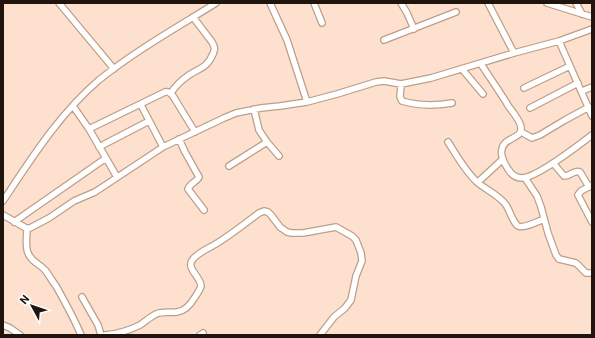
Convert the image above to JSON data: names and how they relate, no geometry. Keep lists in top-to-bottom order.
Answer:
{
  "north": "top left"
}
